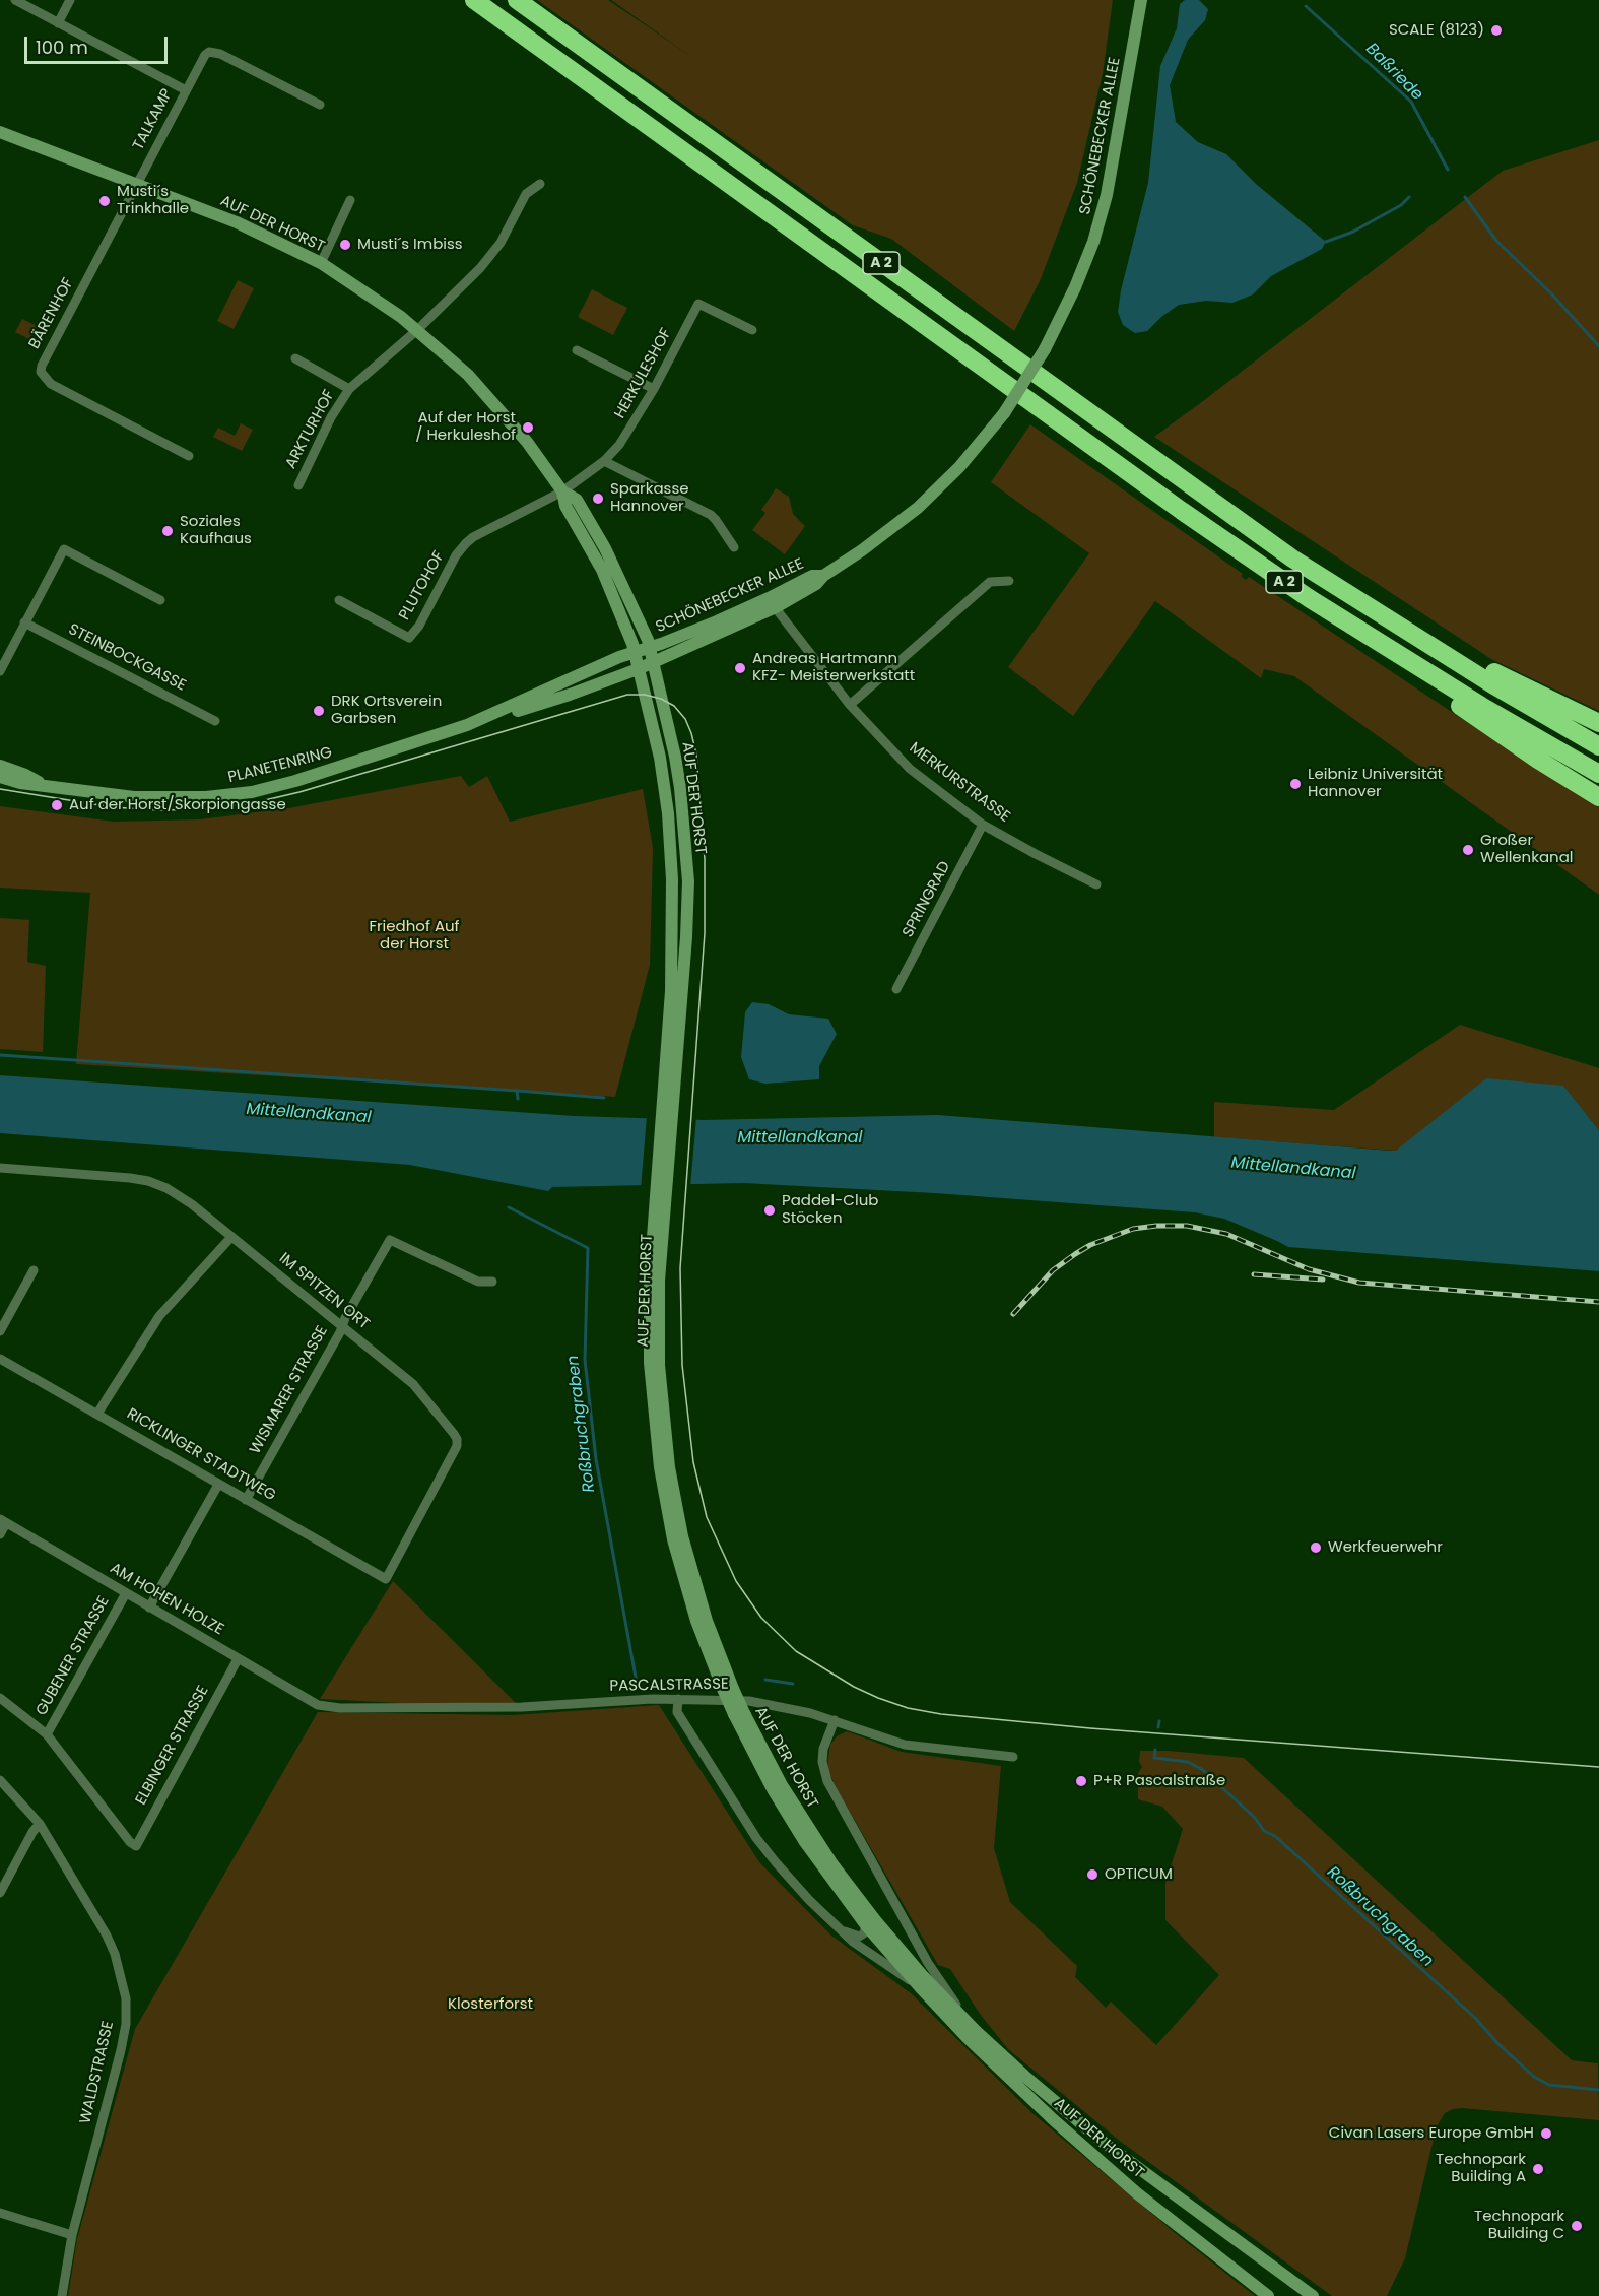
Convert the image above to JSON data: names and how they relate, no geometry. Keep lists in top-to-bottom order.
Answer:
{
  "streets": {
    "highway": ["A 2"],
    "street": [
      "TALKAMP",
      "SCHÖNEBECKER ALLEE",
      "AUF DER HORST",
      "BÄRENHOF",
      "HERKULESHOF",
      "ARKTURHOF",
      "PLUTOHOF",
      "STEINBOCKGASSE",
      "PLANETENRING",
      "MERKURSTRASSE",
      "SPRINGRAD",
      "IM SPITZEN ORT",
      "WISMARER STRASSE",
      "RICKLINGER STADTWEG",
      "AM HOHEN HOLZE",
      "GUBENER STRASSE",
      "PASCALSTRASSE",
      "ELBINGER STRASSE",
      "WALDSTRASSE"
    ]
  },
  "crossings": [
    ["TALKAMP", "AUF DER HORST"],
    ["TALKAMP", "BÄRENHOF"],
    ["SCHÖNEBECKER ALLEE", "AUF DER HORST"],
    ["SCHÖNEBECKER ALLEE", "PLANETENRING"],
    ["SCHÖNEBECKER ALLEE", "MERKURSTRASSE"],
    ["AUF DER HORST", "BÄRENHOF"],
    ["AUF DER HORST", "HERKULESHOF"],
    ["AUF DER HORST", "ARKTURHOF"],
    ["AUF DER HORST", "PLUTOHOF"],
    ["AUF DER HORST", "PLANETENRING"],
    ["AUF DER HORST", "PASCALSTRASSE"],
    ["HERKULESHOF", "PLUTOHOF"],
    ["MERKURSTRASSE", "SPRINGRAD"],
    ["IM SPITZEN ORT", "WISMARER STRASSE"],
    ["IM SPITZEN ORT", "RICKLINGER STADTWEG"],
    ["WISMARER STRASSE", "RICKLINGER STADTWEG"],
    ["AM HOHEN HOLZE", "GUBENER STRASSE"],
    ["AM HOHEN HOLZE", "PASCALSTRASSE"],
    ["AM HOHEN HOLZE", "ELBINGER STRASSE"],
    ["GUBENER STRASSE", "ELBINGER STRASSE"]
  ],
  "water": ["Baßriede", "Mittellandkanal", "Roßbruchgraben"],
  "parks": ["Friedhof Auf der Horst", "Klosterforst"],
  "places": [
    "SCALE (8123)",
    "Musti´s Trinkhalle",
    "Musti´s Imbiss",
    "Auf der Horst / Herkuleshof",
    "Sparkasse Hannover",
    "Soziales Kaufhaus",
    "Andreas Hartmann KFZ- Meisterwerkstatt",
    "DRK Ortsverein Garbsen",
    "Leibniz Universität Hannover",
    "Auf der Horst/Skorpiongasse",
    "Großer Wellenkanal",
    "Paddel-Club Stöcken",
    "Werkfeuerwehr",
    "P+R Pascalstraße",
    "OPTICUM",
    "Civan Lasers Europe GmbH",
    "Technopark Building A",
    "Technopark Building C"
  ],
  "scale_bar": "100 m"
}
